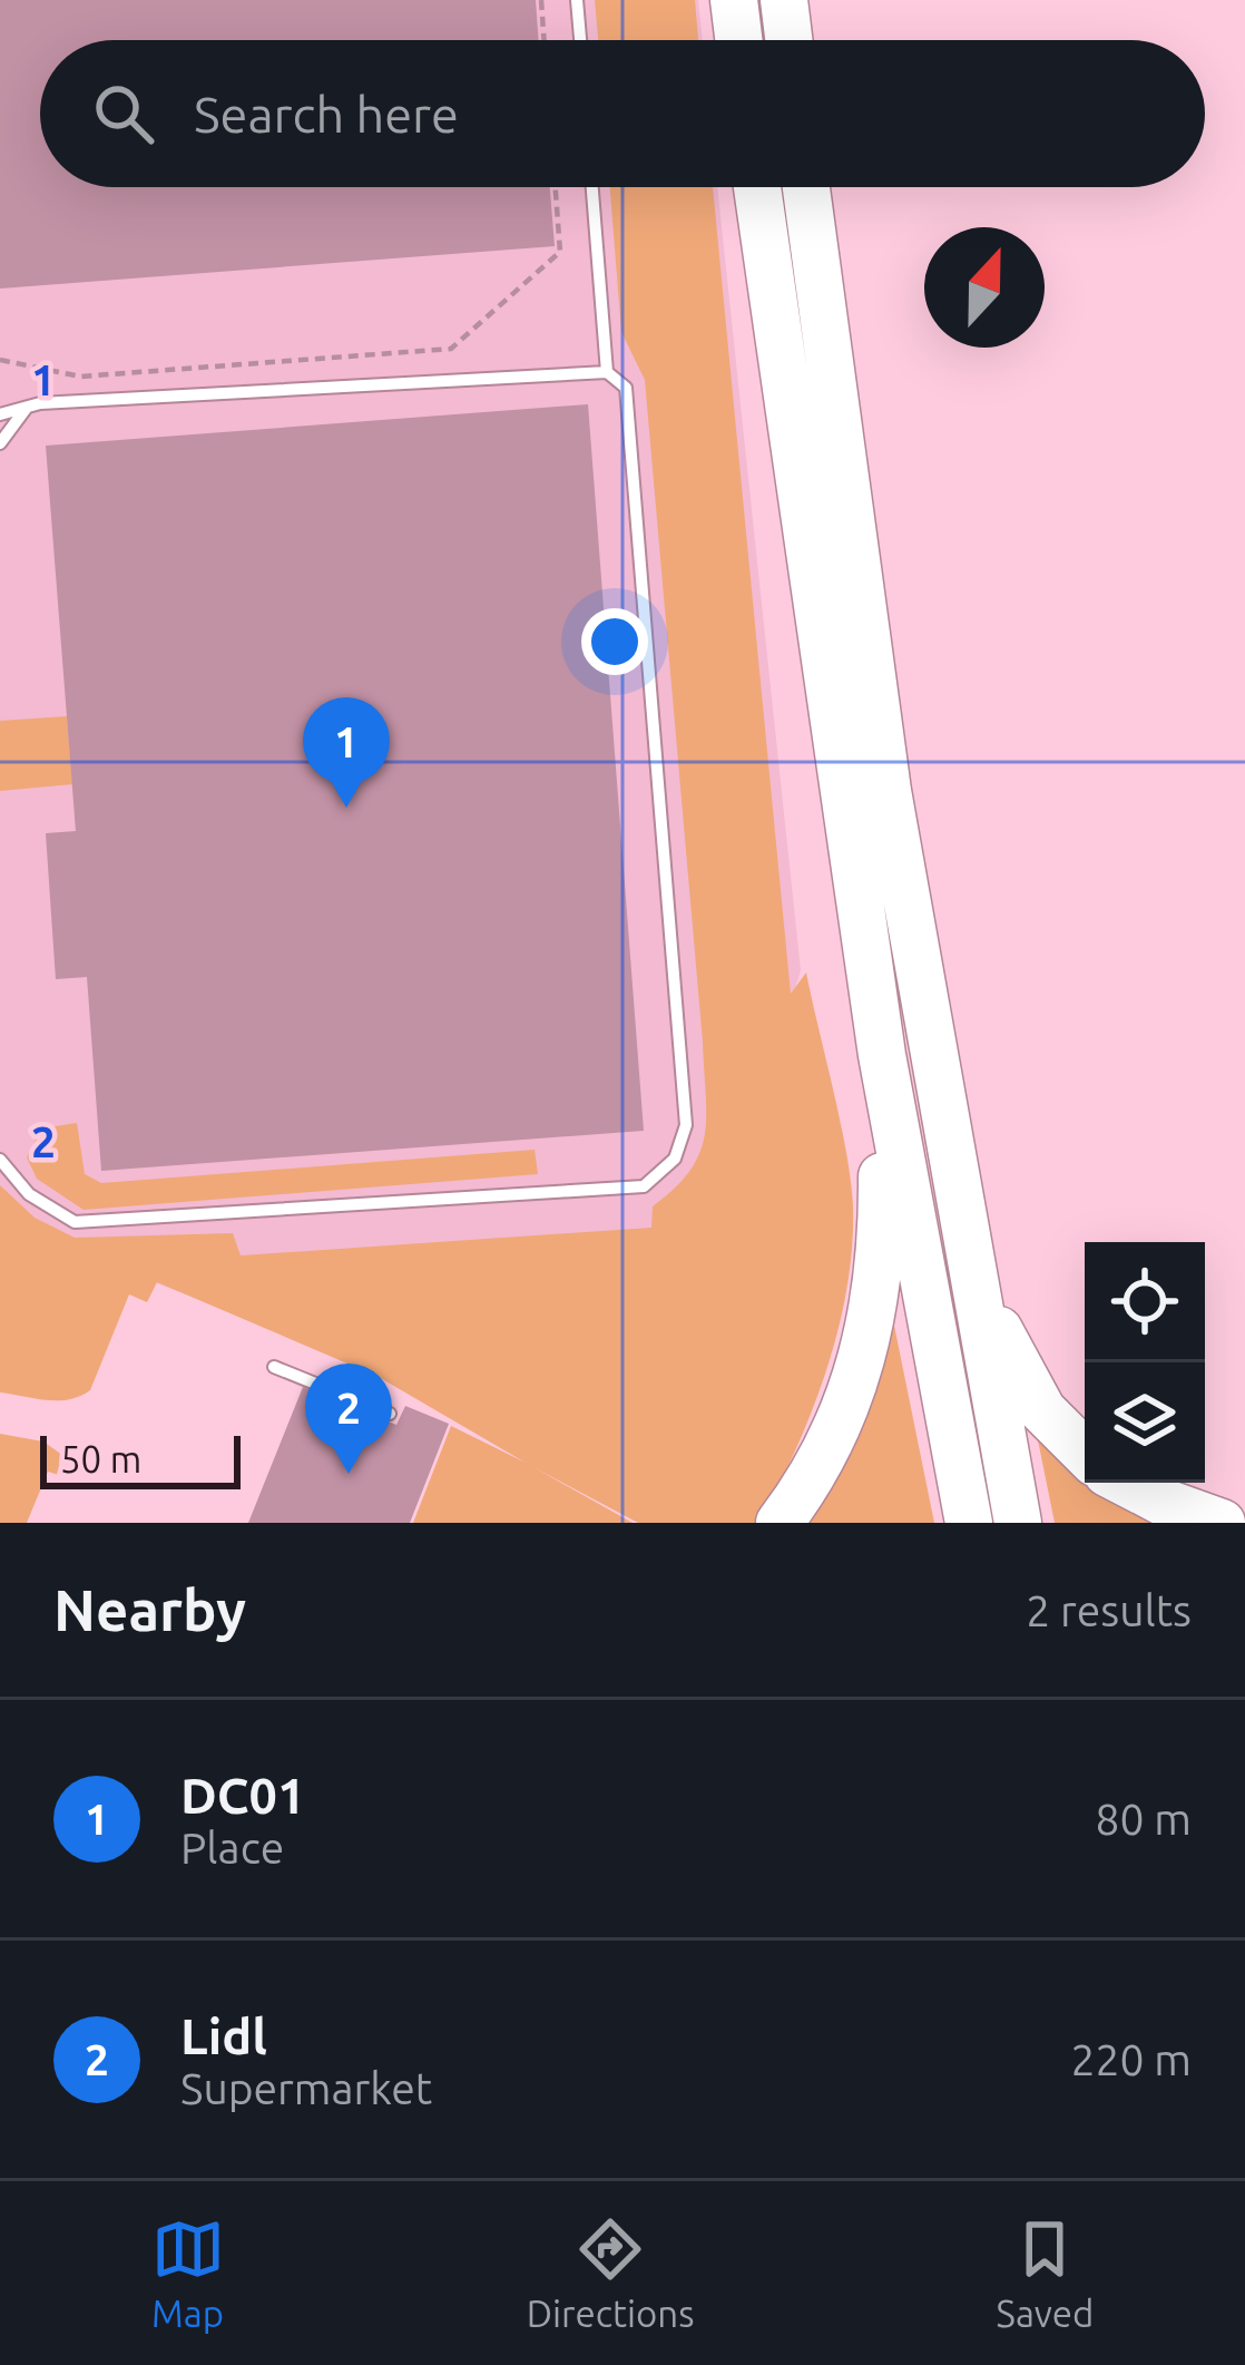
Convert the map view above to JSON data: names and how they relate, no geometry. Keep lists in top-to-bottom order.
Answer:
{
  "scale_bar": "50 m",
  "north": "top",
  "page": {
    "search": "Search here",
    "pins": ["1", "2"],
    "scale": "50 m",
    "heading": ["Nearby", "2 results"],
    "list": [
      {
        "mark": "1",
        "name": "DC01",
        "note": "Place",
        "value": "80 m"
      },
      {
        "mark": "2",
        "name": "Lidl",
        "note": "Supermarket",
        "value": "220 m"
      }
    ],
    "nav": ["Map", "Directions", "Saved"]
  },
  "grid": {
    "rows": ["1", "2"]
  }
}
